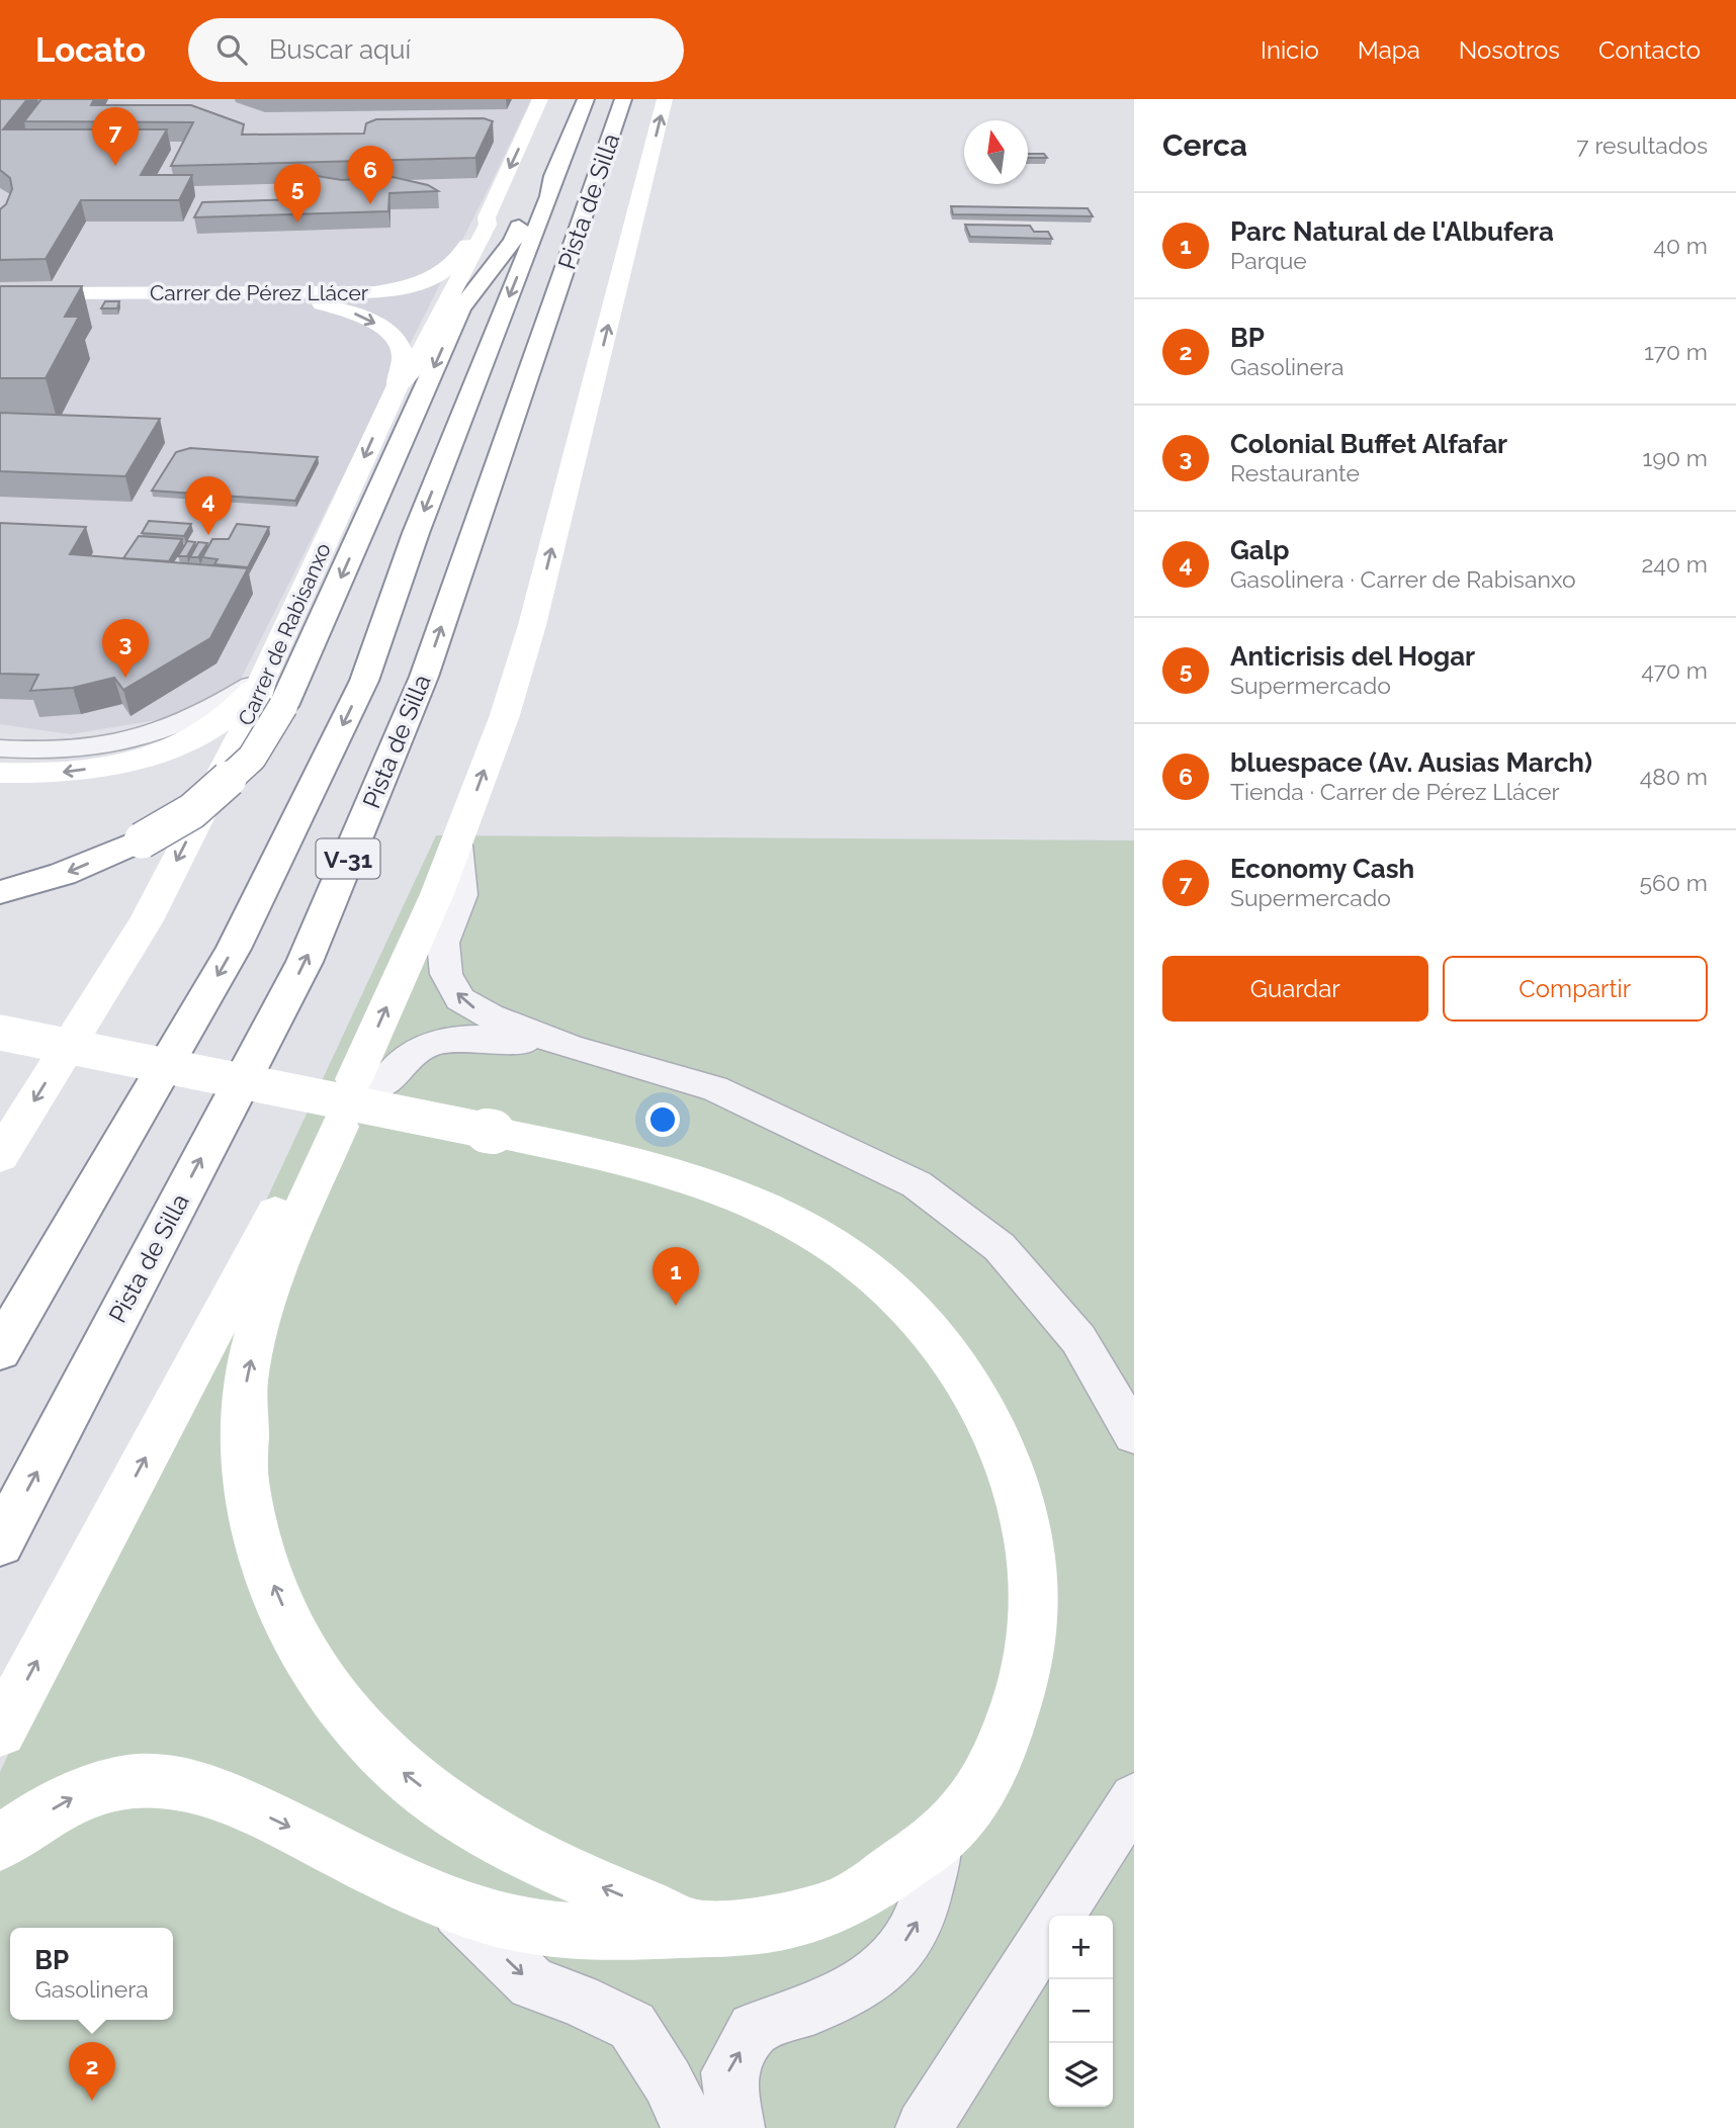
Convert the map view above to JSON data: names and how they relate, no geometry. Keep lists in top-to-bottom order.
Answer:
{
  "streets": {
    "main road": [
      "Pista de Silla",
      "Carrer de Pérez Llácer",
      "Carrer de Rabisanxo",
      "V-31"
    ]
  },
  "crossings": [
    ["Carrer de Pérez Llácer", "Carrer de Rabisanxo"]
  ],
  "one_way": ["Carrer de Pérez Llácer"],
  "north": "top",
  "page": {
    "header": "Locato",
    "search": "Buscar aquí",
    "nav": [
      "Inicio",
      "Mapa",
      "Nosotros",
      "Contacto"
    ],
    "heading": ["Cerca", "7 resultados"],
    "pins": [
      "7",
      "6",
      "5",
      "4",
      "3",
      "1",
      "2"
    ],
    "list": [
      {
        "mark": "1",
        "name": "Parc Natural de l'Albufera",
        "note": "Parque",
        "value": "40 m"
      },
      {
        "mark": "2",
        "name": "BP",
        "note": "Gasolinera",
        "value": "170 m"
      },
      {
        "mark": "3",
        "name": "Colonial Buffet Alfafar",
        "note": "Restaurante",
        "value": "190 m"
      },
      {
        "mark": "4",
        "name": "Galp",
        "note": "Gasolinera · Carrer de Rabisanxo",
        "value": "240 m"
      },
      {
        "mark": "5",
        "name": "Anticrisis del Hogar",
        "note": "Supermercado",
        "value": "470 m"
      },
      {
        "mark": "6",
        "name": "bluespace (Av. Ausias March)",
        "note": "Tienda · Carrer de Pérez Llácer",
        "value": "480 m"
      },
      {
        "mark": "7",
        "name": "Economy Cash",
        "note": "Supermercado",
        "value": "560 m"
      }
    ],
    "buttons": ["Guardar", "Compartir"],
    "map_buttons": ["+", "−"],
    "popup": ["BP", "Gasolinera"]
  }
}
